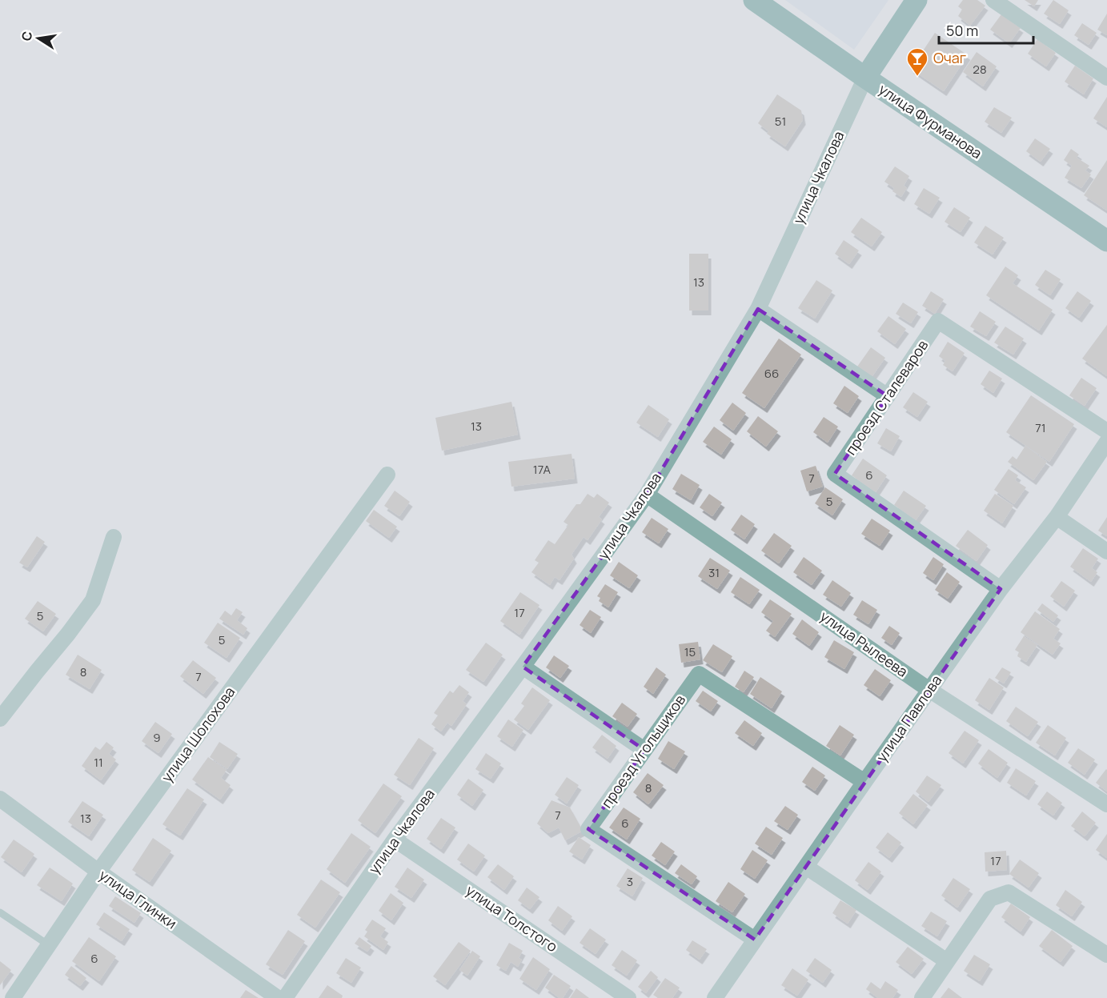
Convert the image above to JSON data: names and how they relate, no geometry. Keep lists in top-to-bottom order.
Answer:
{
  "streets": {
    "street": [
      "улица Фурманова",
      "улица Чкалова",
      "проезд Сталеваров",
      "улица Рылеева",
      "улица Павлова",
      "улица Шолохова",
      "проезд Угольщиков",
      "улица Глинки",
      "улица Толстого"
    ]
  },
  "crossings": [
    ["улица Фурманова", "улица Чкалова"],
    ["улица Чкалова", "улица Рылеева"],
    ["улица Чкалова", "улица Толстого"],
    ["проезд Сталеваров", "улица Павлова"],
    ["улица Рылеева", "улица Павлова"],
    ["улица Павлова", "проезд Угольщиков"],
    ["улица Шолохова", "улица Глинки"]
  ],
  "places": {
    "bar": ["Очаг"]
  },
  "house_numbers": [
    "28",
    "51",
    "13",
    "66",
    "13",
    "71",
    "17А",
    "6",
    "7",
    "5",
    "31",
    "17",
    "5",
    "5",
    "15",
    "8",
    "7",
    "9",
    "11",
    "8",
    "7",
    "13",
    "6",
    "17",
    "3",
    "6"
  ],
  "scale_bar": "50 m",
  "north": "left"
}
